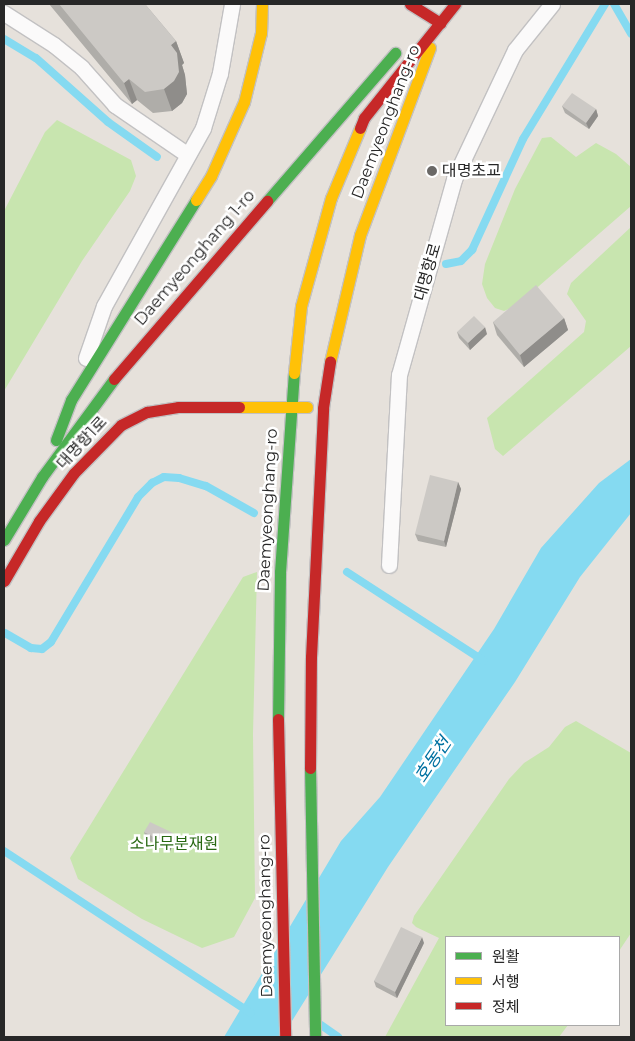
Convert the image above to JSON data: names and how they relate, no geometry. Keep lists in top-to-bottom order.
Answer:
{
  "streets": {
    "main road": ["Daemyeonghang-ro", "Daemyeonghang 1-ro", "대명항1로"],
    "lane": ["대명항로"]
  },
  "crossings": [
    ["Daemyeonghang-ro", "Daemyeonghang 1-ro"],
    ["Daemyeonghang-ro", "대명항1로"]
  ],
  "water": ["호동천"],
  "parks": ["소나무분재원"],
  "places": ["대명초교"],
  "legend": ["원활", "서행", "정체"]
}
